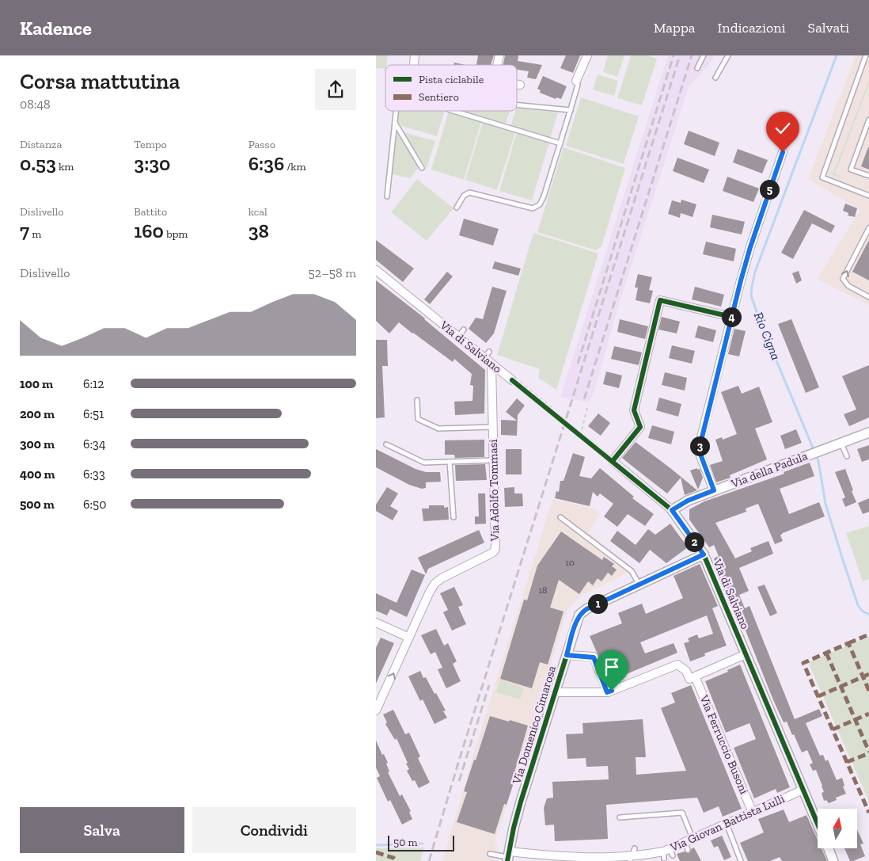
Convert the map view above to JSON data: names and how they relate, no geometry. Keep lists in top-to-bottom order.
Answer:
{
  "streets": {
    "street": [
      "Via di Salviano",
      "Via della Padula",
      "Via Adolfo Tommasi",
      "Via Domenico Cimarosa",
      "Via Ferruccio Busoni",
      "Via Giovan Battista Lulli"
    ]
  },
  "crossings": [
    ["Via di Salviano", "Via della Padula"],
    ["Via di Salviano", "Via Adolfo Tommasi"],
    ["Via di Salviano", "Via Domenico Cimarosa"],
    ["Via di Salviano", "Via Giovan Battista Lulli"],
    ["Via Domenico Cimarosa", "Via Giovan Battista Lulli"],
    ["Via Ferruccio Busoni", "Via Giovan Battista Lulli"]
  ],
  "water": ["Rio Cigna"],
  "house_numbers": ["10", "18"],
  "legend": ["Pista ciclabile", "Sentiero"],
  "scale_bar": "50 m",
  "north": "top",
  "page": {
    "header": "Kadence",
    "nav": ["Mappa", "Indicazioni", "Salvati"],
    "heading": ["Corsa mattutina", "08:48"],
    "stats": [
      ["Distanza", "0.53 km"],
      ["Tempo", "3:30"],
      ["Passo", "6:36 /km"],
      ["Dislivello", "7 m"],
      ["Battito", "160 bpm"],
      ["kcal", "38"]
    ],
    "pins": [
      "5",
      "4",
      "3",
      "2",
      "1"
    ],
    "chart": ["Dislivello", "52–58 m"],
    "list": [
      {
        "name": "100 m",
        "note": "6:12"
      },
      {
        "name": "200 m",
        "note": "6:51"
      },
      {
        "name": "300 m",
        "note": "6:34"
      },
      {
        "name": "400 m",
        "note": "6:33"
      },
      {
        "name": "500 m",
        "note": "6:50"
      }
    ],
    "buttons": ["Salva", "Condividi"],
    "scale": "50 m"
  }
}
